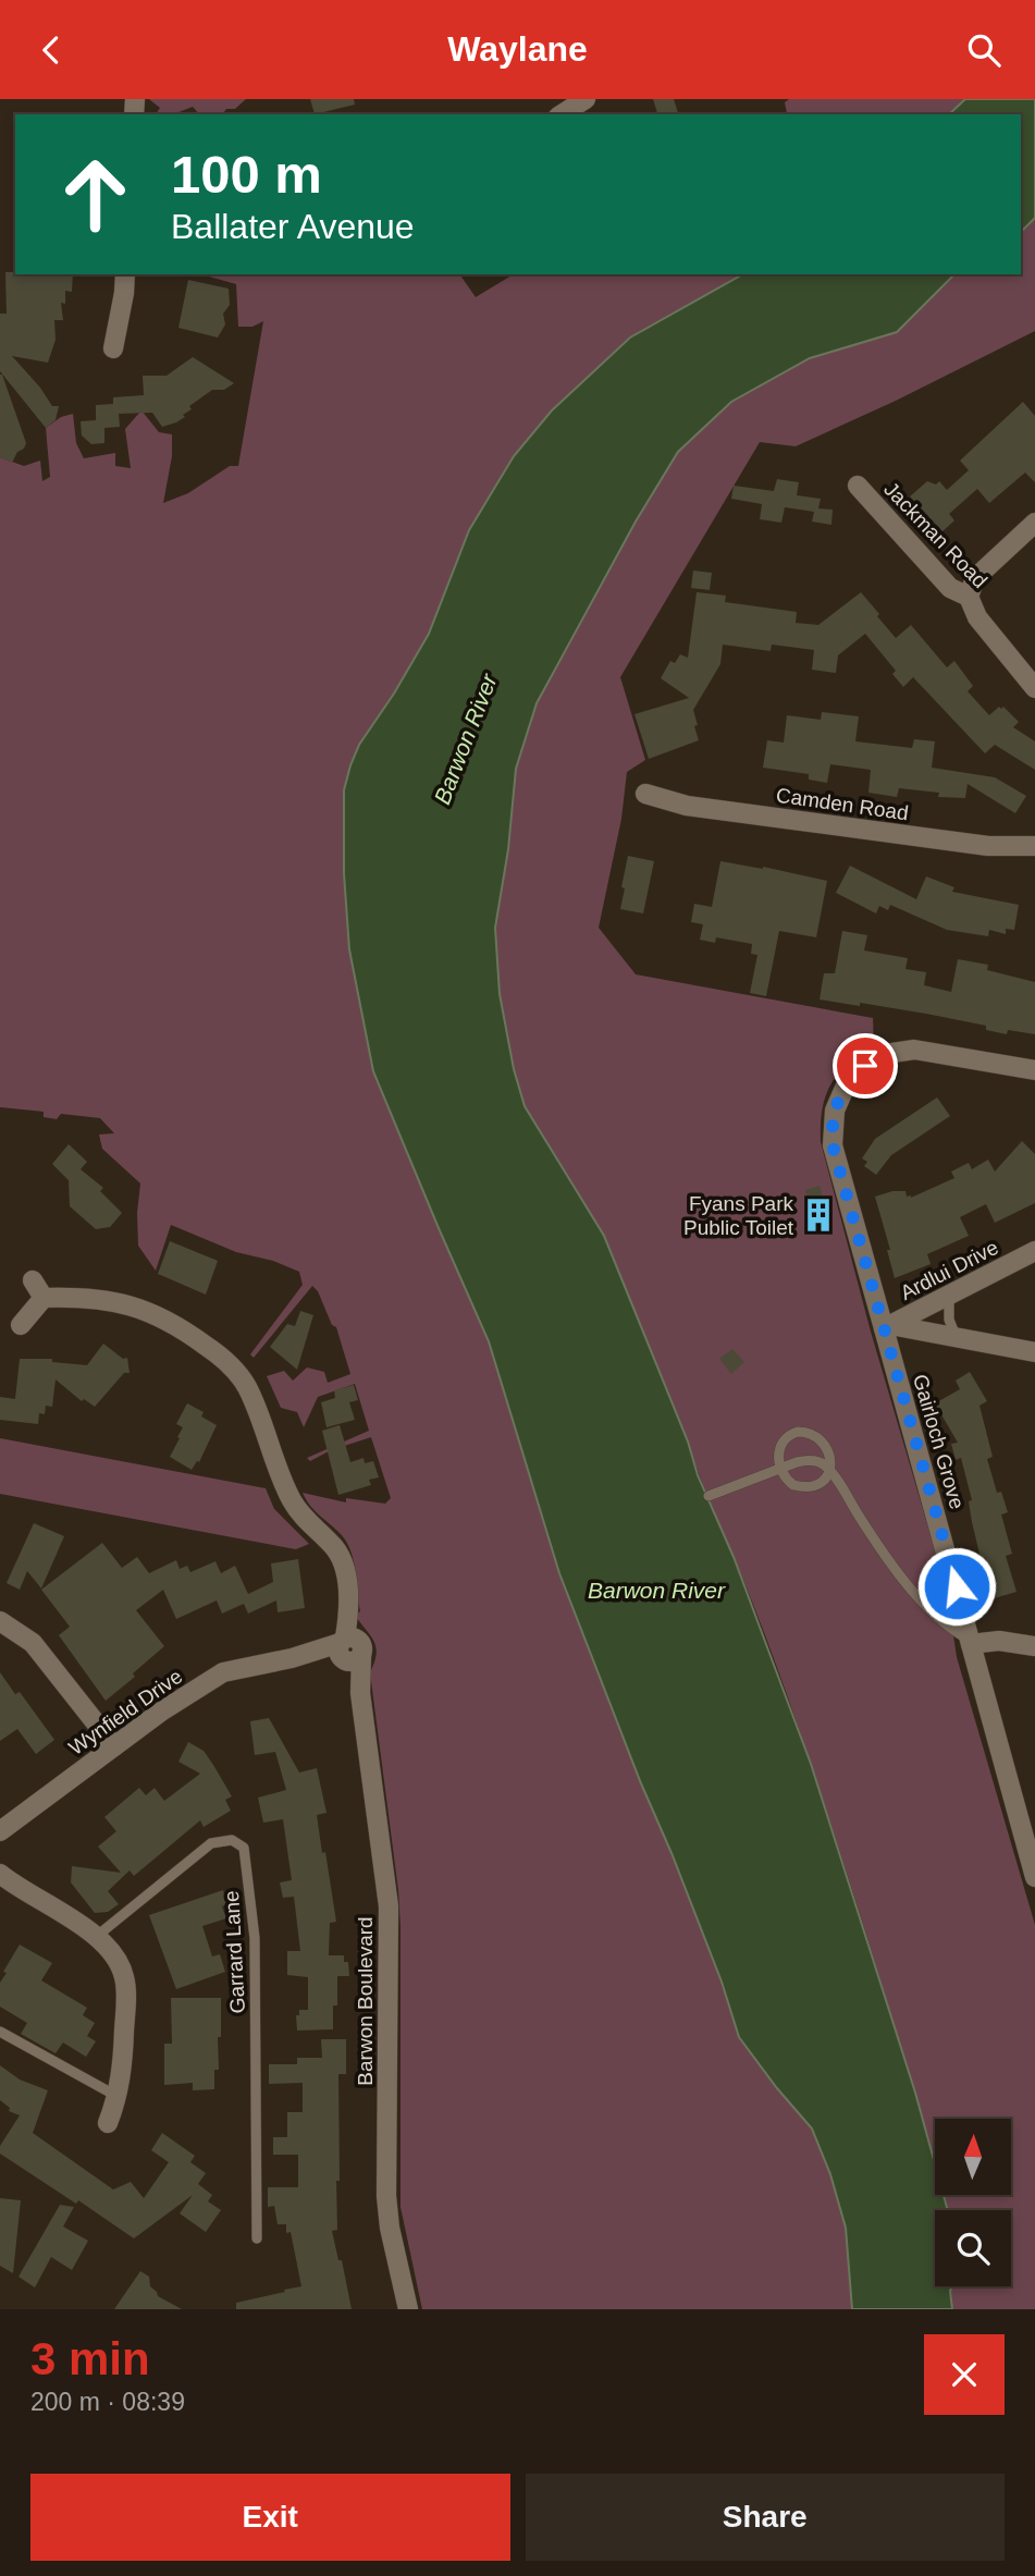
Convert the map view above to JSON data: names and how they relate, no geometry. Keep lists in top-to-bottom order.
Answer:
{
  "streets": {
    "street": [
      "Jackman Road",
      "Camden Road",
      "Ardlui Drive",
      "Gairloch Grove",
      "Wynfield Drive",
      "Barwon Boulevard"
    ],
    "lane": ["Garrard Lane"]
  },
  "crossings": [
    ["Ardlui Drive", "Gairloch Grove"],
    ["Wynfield Drive", "Barwon Boulevard"]
  ],
  "water": ["Barwon River"],
  "places": {
    "building": ["Fyans Park Public Toilet"]
  },
  "north": "top",
  "page": {
    "header": "Waylane",
    "turn": ["100 m", "Ballater Avenue"],
    "heading": ["3 min", "200 m · 08:39"],
    "buttons": ["Exit", "Share"]
  }
}
